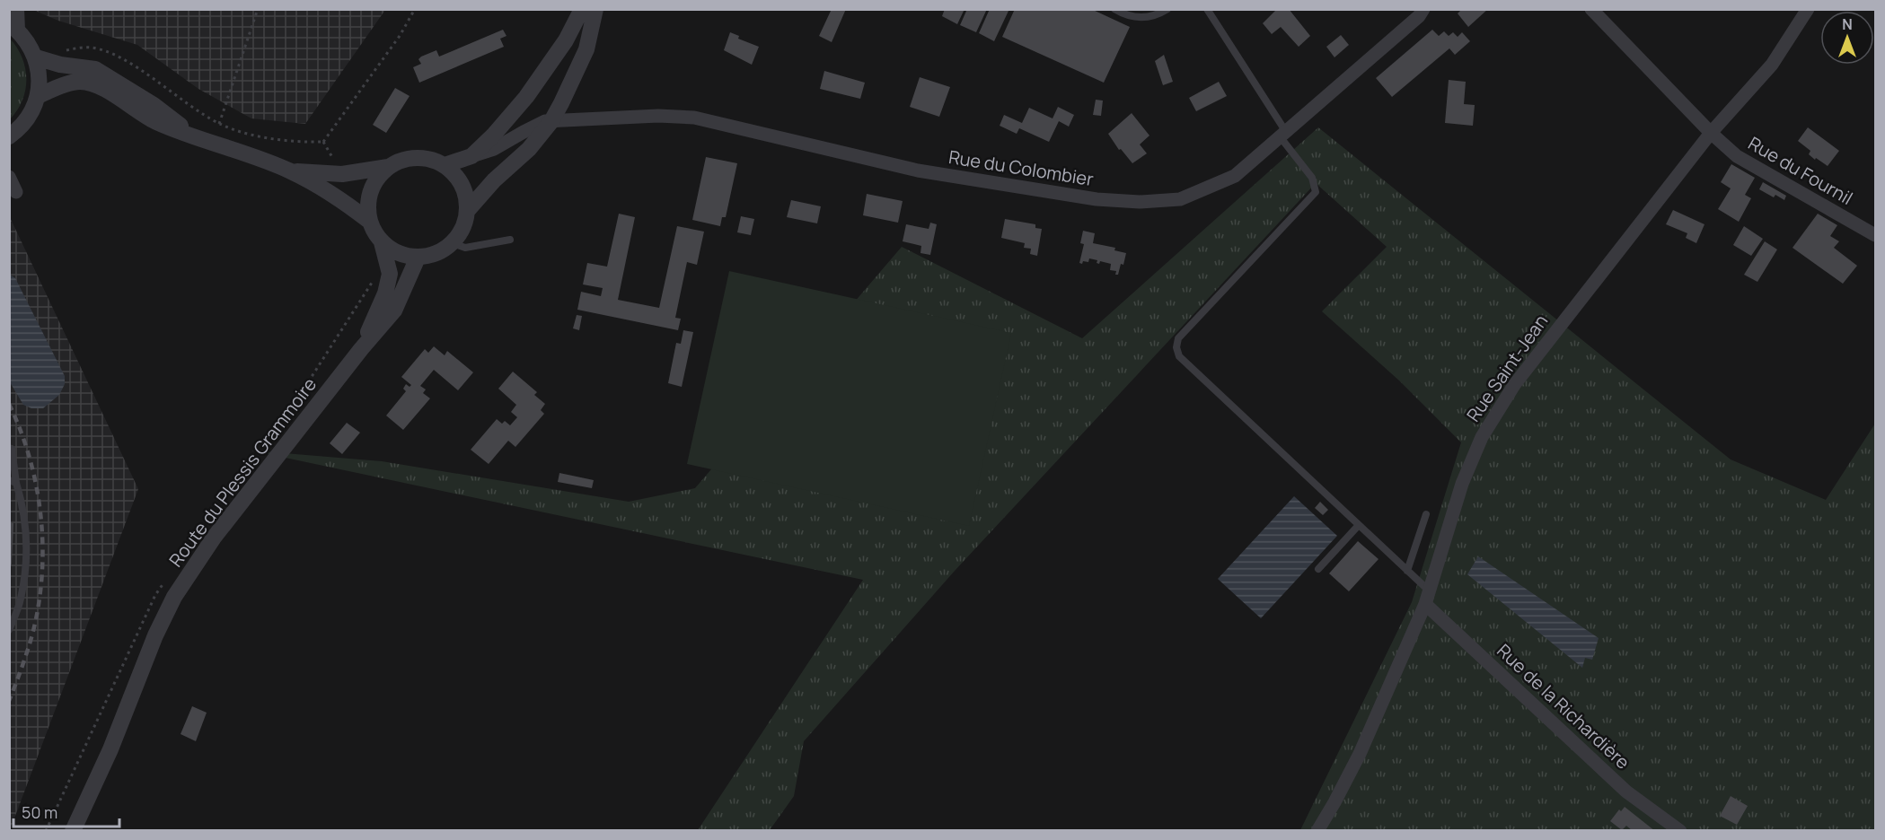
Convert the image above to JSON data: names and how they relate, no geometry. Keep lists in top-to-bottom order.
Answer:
{
  "streets": {
    "street": [
      "Rue du Colombier",
      "Rue du Fournil",
      "Rue Saint-Jean",
      "Route du Plessis Grammoire",
      "Rue de la Richardière"
    ]
  },
  "crossings": [
    ["Rue du Fournil", "Rue Saint-Jean"],
    ["Rue Saint-Jean", "Rue de la Richardière"]
  ],
  "scale_bar": "50 m",
  "north": "top"
}
